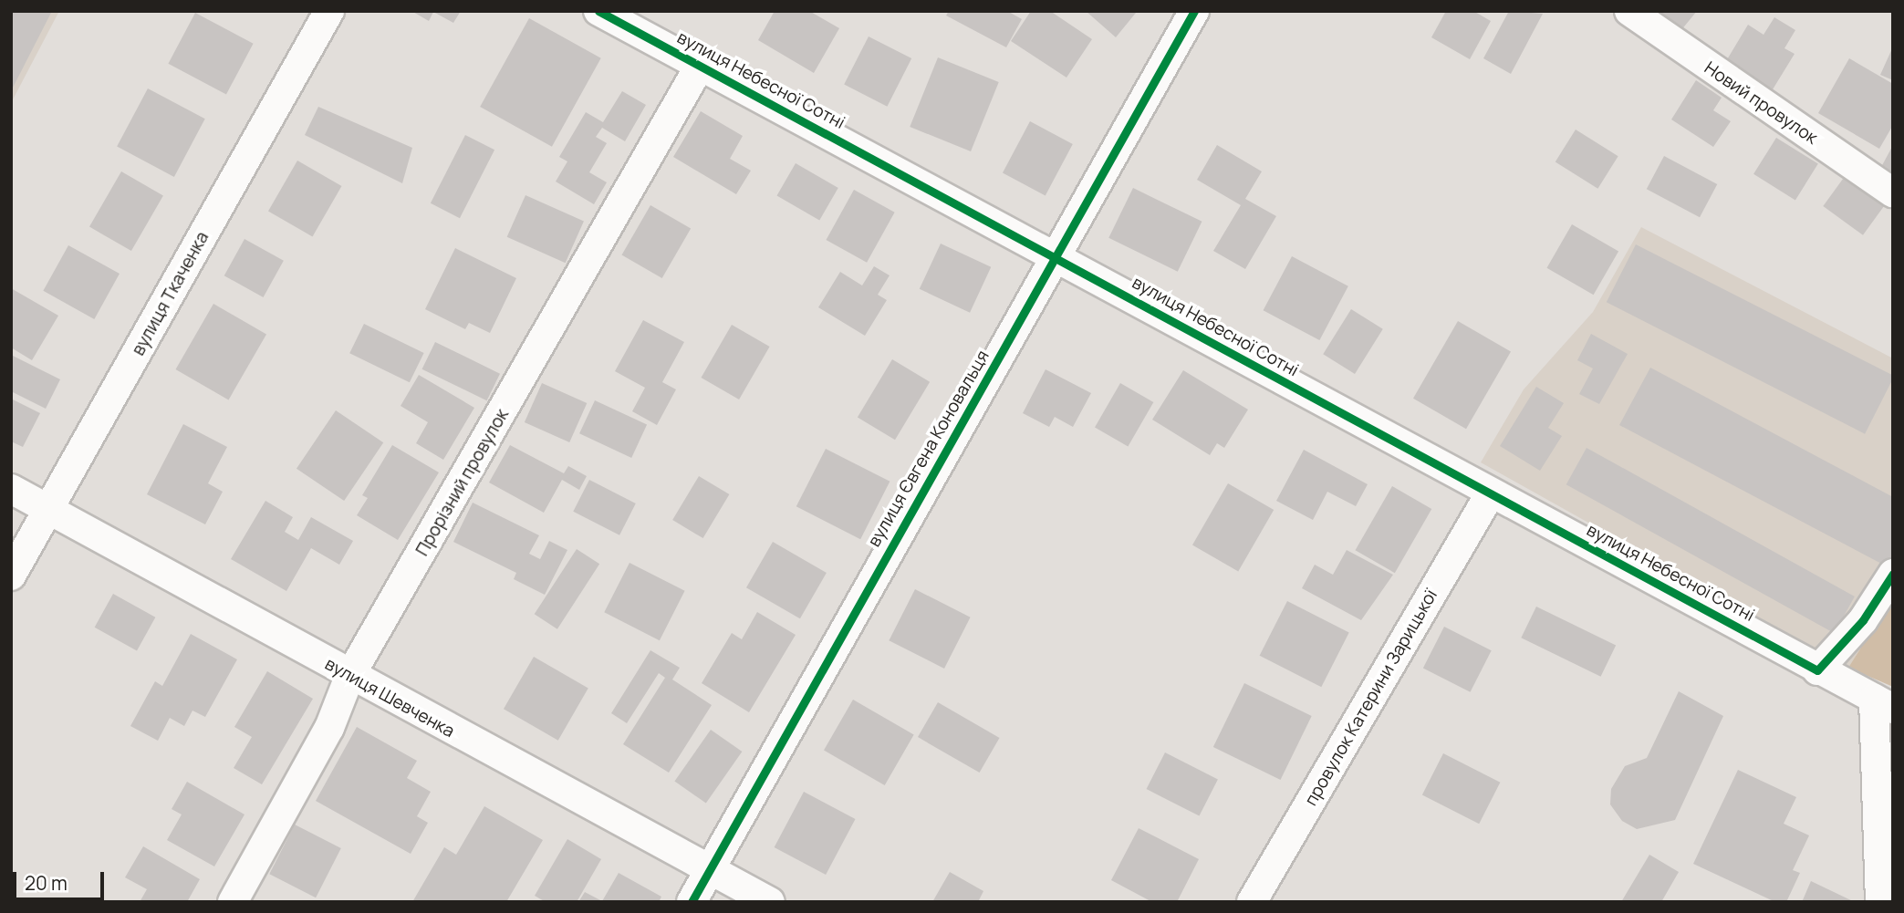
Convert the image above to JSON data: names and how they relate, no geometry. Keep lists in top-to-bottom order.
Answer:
{
  "streets": {
    "street": [
      "вулиця Небесної Сотні",
      "Новий провулок",
      "вулиця Ткаченка",
      "вулиця Євгена Коновальця",
      "Прорізний провулок",
      "вулиця Шевченка",
      "провулок Катерини Зарицької"
    ]
  },
  "crossings": [
    ["вулиця Небесної Сотні", "вулиця Євгена Коновальця"],
    ["вулиця Небесної Сотні", "Прорізний провулок"],
    ["вулиця Небесної Сотні", "провулок Катерини Зарицької"],
    ["вулиця Ткаченка", "вулиця Шевченка"],
    ["вулиця Євгена Коновальця", "вулиця Шевченка"],
    ["Прорізний провулок", "вулиця Шевченка"]
  ],
  "scale_bar": "20 m"
}
